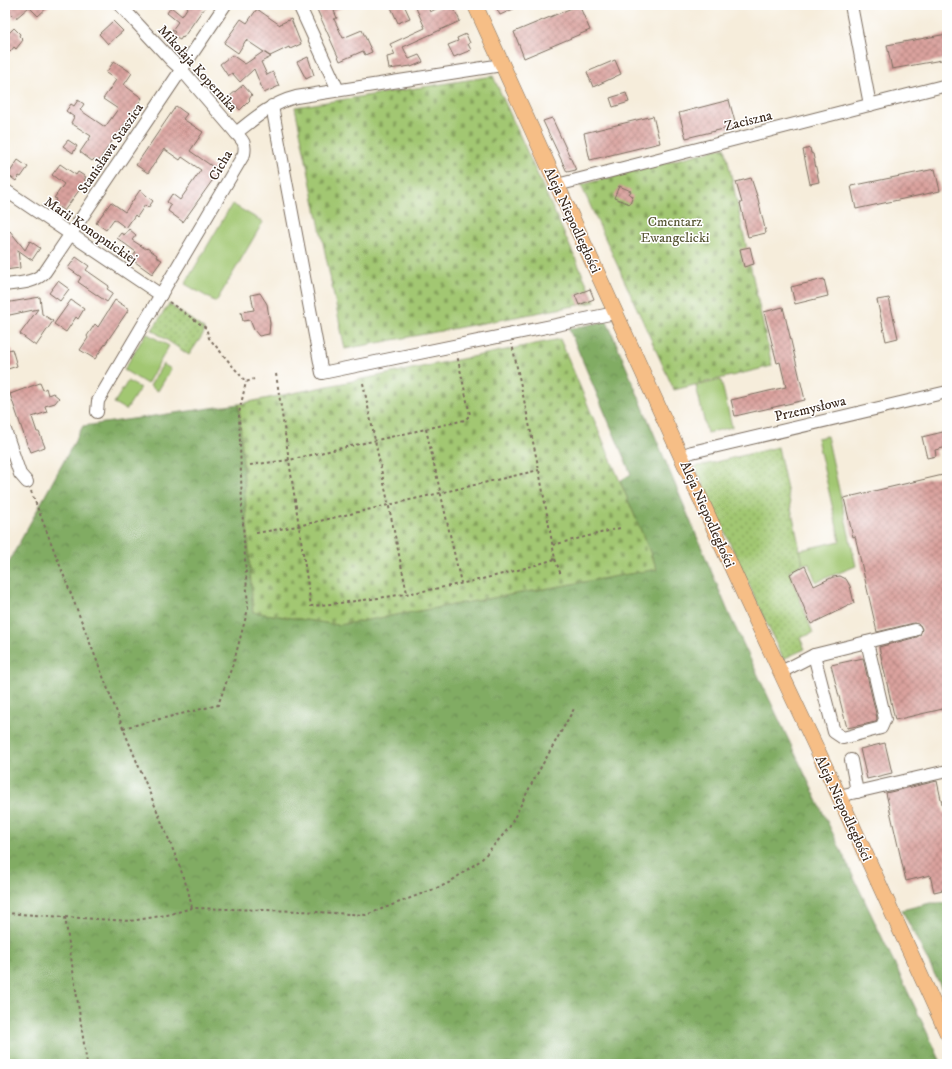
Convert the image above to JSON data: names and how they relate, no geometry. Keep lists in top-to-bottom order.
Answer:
{
  "streets": {
    "main road": ["Aleja Niepodległości"],
    "street": [
      "Mikołaja Kopernika",
      "Zaciszna",
      "Stanisława Staszica",
      "Cicha",
      "Marii Konopnickiej",
      "Przemysłowa"
    ]
  },
  "crossings": [
    ["Mikołaja Kopernika", "Stanisława Staszica"],
    ["Mikołaja Kopernika", "Cicha"],
    ["Zaciszna", "Aleja Niepodległości"],
    ["Stanisława Staszica", "Marii Konopnickiej"],
    ["Cicha", "Aleja Niepodległości"],
    ["Cicha", "Marii Konopnickiej"],
    ["Aleja Niepodległości", "Przemysłowa"]
  ],
  "parks": ["Cmentarz Ewangelicki"]
}
